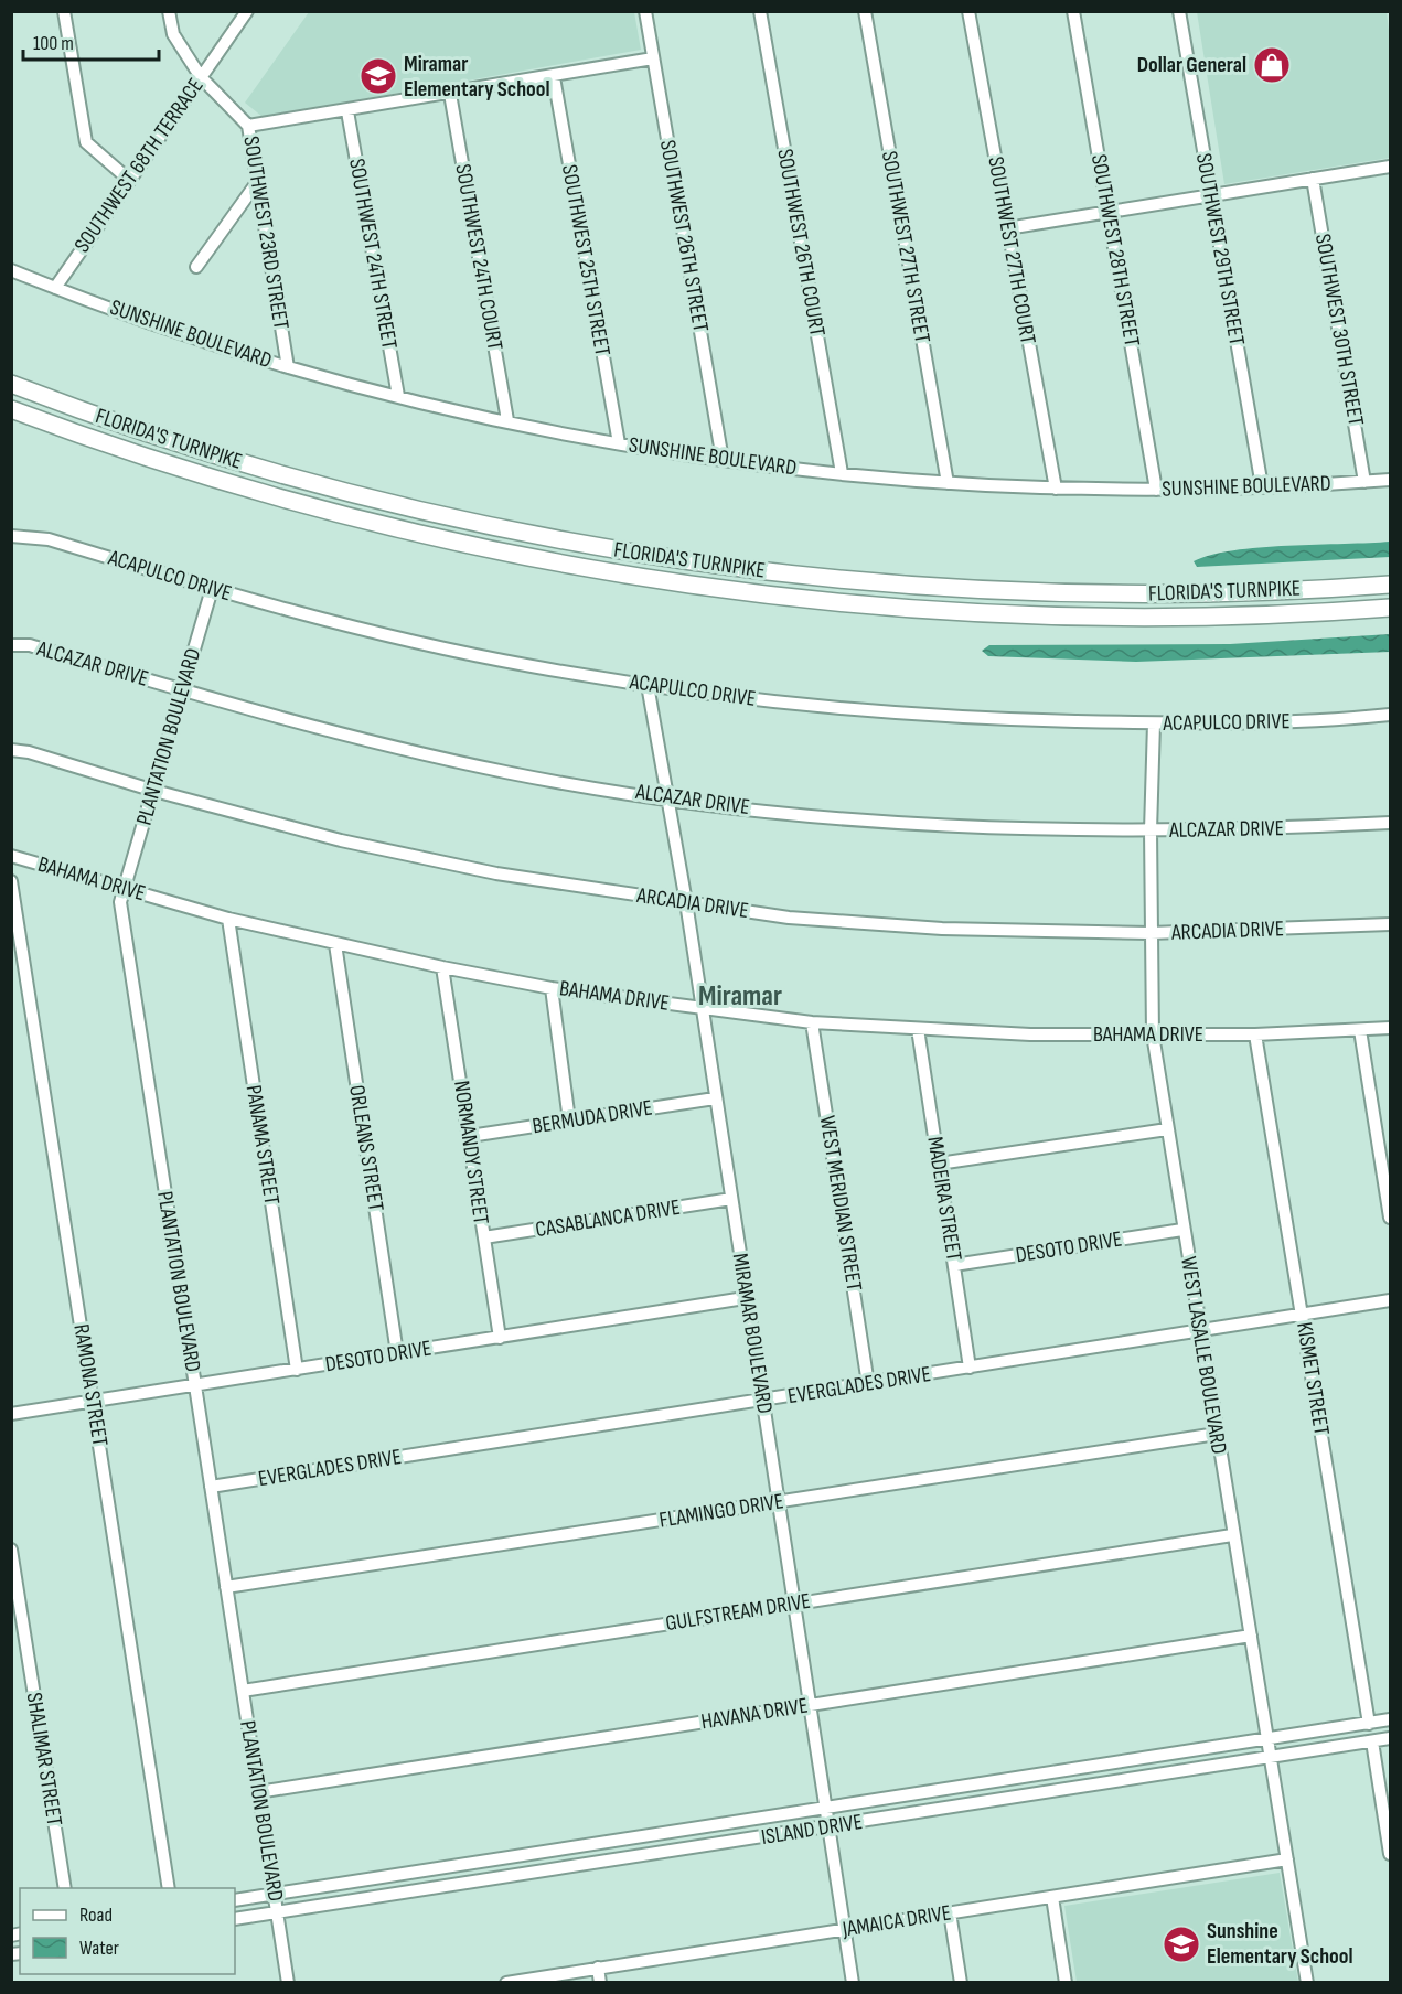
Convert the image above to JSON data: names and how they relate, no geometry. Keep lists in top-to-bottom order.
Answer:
{
  "streets": {
    "highway": ["FLORIDA'S TURNPIKE"],
    "street": [
      "SOUTHWEST 68TH TERRACE",
      "SOUTHWEST 23RD STREET",
      "SOUTHWEST 26TH STREET",
      "SOUTHWEST 26TH COURT",
      "SOUTHWEST 27TH STREET",
      "SOUTHWEST 29TH STREET",
      "SOUTHWEST 27TH COURT",
      "SOUTHWEST 28TH STREET",
      "SOUTHWEST 24TH STREET",
      "SOUTHWEST 24TH COURT",
      "SOUTHWEST 25TH STREET",
      "SOUTHWEST 30TH STREET",
      "SUNSHINE BOULEVARD",
      "ACAPULCO DRIVE",
      "ALCAZAR DRIVE",
      "PLANTATION BOULEVARD",
      "BAHAMA DRIVE",
      "ARCADIA DRIVE",
      "BERMUDA DRIVE",
      "PANAMA STREET",
      "ORLEANS STREET",
      "NORMANDY STREET",
      "MADEIRA STREET",
      "WEST MERIDIAN STREET",
      "CASABLANCA DRIVE",
      "DESOTO DRIVE",
      "MIRAMAR BOULEVARD",
      "WEST LASALLE BOULEVARD",
      "KISMET STREET",
      "RAMONA STREET",
      "EVERGLADES DRIVE",
      "FLAMINGO DRIVE",
      "GULFSTREAM DRIVE",
      "HAVANA DRIVE",
      "SHALIMAR STREET",
      "ISLAND DRIVE",
      "JAMAICA DRIVE"
    ]
  },
  "crossings": [
    ["SOUTHWEST 68TH TERRACE", "SOUTHWEST 23RD STREET"],
    ["SOUTHWEST 68TH TERRACE", "SUNSHINE BOULEVARD"],
    ["SOUTHWEST 23RD STREET", "SUNSHINE BOULEVARD"],
    ["SOUTHWEST 26TH STREET", "SUNSHINE BOULEVARD"],
    ["SOUTHWEST 26TH COURT", "SUNSHINE BOULEVARD"],
    ["SOUTHWEST 27TH STREET", "SUNSHINE BOULEVARD"],
    ["SOUTHWEST 29TH STREET", "SUNSHINE BOULEVARD"],
    ["SOUTHWEST 27TH COURT", "SUNSHINE BOULEVARD"],
    ["SOUTHWEST 28TH STREET", "SUNSHINE BOULEVARD"],
    ["SOUTHWEST 24TH STREET", "SUNSHINE BOULEVARD"],
    ["SOUTHWEST 24TH COURT", "SUNSHINE BOULEVARD"],
    ["SOUTHWEST 25TH STREET", "SUNSHINE BOULEVARD"],
    ["SOUTHWEST 30TH STREET", "SUNSHINE BOULEVARD"],
    ["ACAPULCO DRIVE", "PLANTATION BOULEVARD"],
    ["ACAPULCO DRIVE", "MIRAMAR BOULEVARD"],
    ["ACAPULCO DRIVE", "WEST LASALLE BOULEVARD"],
    ["ALCAZAR DRIVE", "PLANTATION BOULEVARD"],
    ["ALCAZAR DRIVE", "MIRAMAR BOULEVARD"],
    ["ALCAZAR DRIVE", "WEST LASALLE BOULEVARD"],
    ["PLANTATION BOULEVARD", "BAHAMA DRIVE"],
    ["PLANTATION BOULEVARD", "ARCADIA DRIVE"],
    ["PLANTATION BOULEVARD", "DESOTO DRIVE"],
    ["PLANTATION BOULEVARD", "EVERGLADES DRIVE"],
    ["PLANTATION BOULEVARD", "FLAMINGO DRIVE"],
    ["PLANTATION BOULEVARD", "GULFSTREAM DRIVE"],
    ["PLANTATION BOULEVARD", "HAVANA DRIVE"],
    ["PLANTATION BOULEVARD", "ISLAND DRIVE"],
    ["BAHAMA DRIVE", "PANAMA STREET"],
    ["BAHAMA DRIVE", "ORLEANS STREET"],
    ["BAHAMA DRIVE", "NORMANDY STREET"],
    ["BAHAMA DRIVE", "MADEIRA STREET"],
    ["BAHAMA DRIVE", "WEST MERIDIAN STREET"],
    ["BAHAMA DRIVE", "MIRAMAR BOULEVARD"],
    ["BAHAMA DRIVE", "WEST LASALLE BOULEVARD"],
    ["BAHAMA DRIVE", "KISMET STREET"],
    ["ARCADIA DRIVE", "MIRAMAR BOULEVARD"],
    ["ARCADIA DRIVE", "WEST LASALLE BOULEVARD"],
    ["BERMUDA DRIVE", "NORMANDY STREET"],
    ["BERMUDA DRIVE", "MIRAMAR BOULEVARD"],
    ["PANAMA STREET", "DESOTO DRIVE"],
    ["ORLEANS STREET", "DESOTO DRIVE"],
    ["NORMANDY STREET", "CASABLANCA DRIVE"],
    ["NORMANDY STREET", "DESOTO DRIVE"],
    ["MADEIRA STREET", "DESOTO DRIVE"],
    ["MADEIRA STREET", "EVERGLADES DRIVE"],
    ["WEST MERIDIAN STREET", "EVERGLADES DRIVE"],
    ["CASABLANCA DRIVE", "MIRAMAR BOULEVARD"],
    ["DESOTO DRIVE", "MIRAMAR BOULEVARD"],
    ["DESOTO DRIVE", "WEST LASALLE BOULEVARD"],
    ["DESOTO DRIVE", "RAMONA STREET"],
    ["MIRAMAR BOULEVARD", "EVERGLADES DRIVE"],
    ["MIRAMAR BOULEVARD", "FLAMINGO DRIVE"],
    ["MIRAMAR BOULEVARD", "GULFSTREAM DRIVE"],
    ["MIRAMAR BOULEVARD", "HAVANA DRIVE"],
    ["MIRAMAR BOULEVARD", "ISLAND DRIVE"],
    ["MIRAMAR BOULEVARD", "JAMAICA DRIVE"],
    ["WEST LASALLE BOULEVARD", "EVERGLADES DRIVE"],
    ["WEST LASALLE BOULEVARD", "FLAMINGO DRIVE"],
    ["WEST LASALLE BOULEVARD", "GULFSTREAM DRIVE"],
    ["WEST LASALLE BOULEVARD", "HAVANA DRIVE"],
    ["WEST LASALLE BOULEVARD", "ISLAND DRIVE"],
    ["WEST LASALLE BOULEVARD", "JAMAICA DRIVE"],
    ["KISMET STREET", "EVERGLADES DRIVE"],
    ["KISMET STREET", "ISLAND DRIVE"]
  ],
  "districts": ["Miramar"],
  "places": {
    "shop": ["Dollar General"],
    "school or university": ["Miramar Elementary School", "Sunshine Elementary School"]
  },
  "legend": ["Road", "Water"],
  "scale_bar": "100 m"
}
